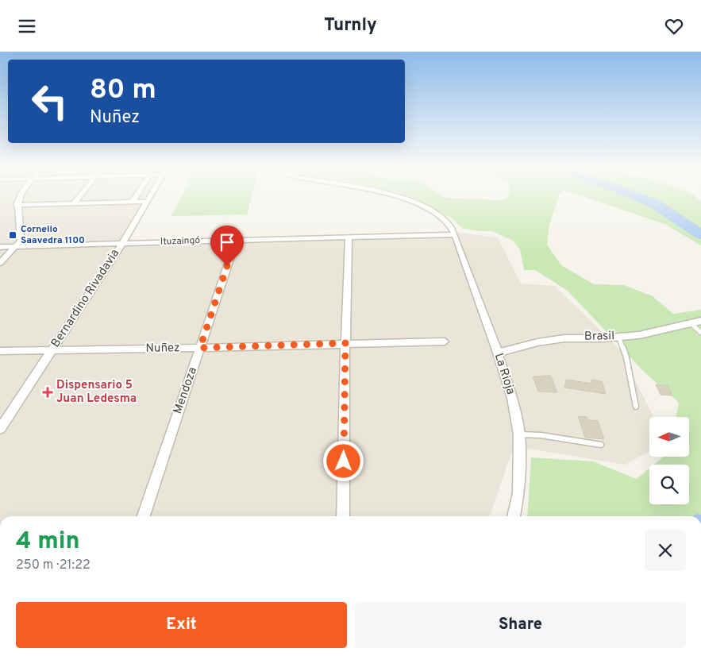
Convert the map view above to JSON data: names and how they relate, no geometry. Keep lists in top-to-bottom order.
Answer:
{
  "streets": {
    "street": [
      "Ituzaingó",
      "Bernardino Rivadavia",
      "Brasil",
      "Nuñez",
      "La Rioja",
      "Mendoza"
    ]
  },
  "crossings": [
    ["Ituzaingó", "Bernardino Rivadavia"],
    ["Ituzaingó", "La Rioja"],
    ["Ituzaingó", "Mendoza"],
    ["Bernardino Rivadavia", "Nuñez"],
    ["Brasil", "La Rioja"],
    ["Nuñez", "Mendoza"]
  ],
  "places": {
    "transit": ["Cornelio Saavedra 1100"],
    "health": ["Dispensario 5 Juan Ledesma"]
  },
  "north": "left",
  "page": {
    "header": "Turnly",
    "turn": ["80 m", "Nuñez"],
    "heading": ["4 min", "250 m · 21:22"],
    "buttons": ["Exit", "Share"]
  }
}
